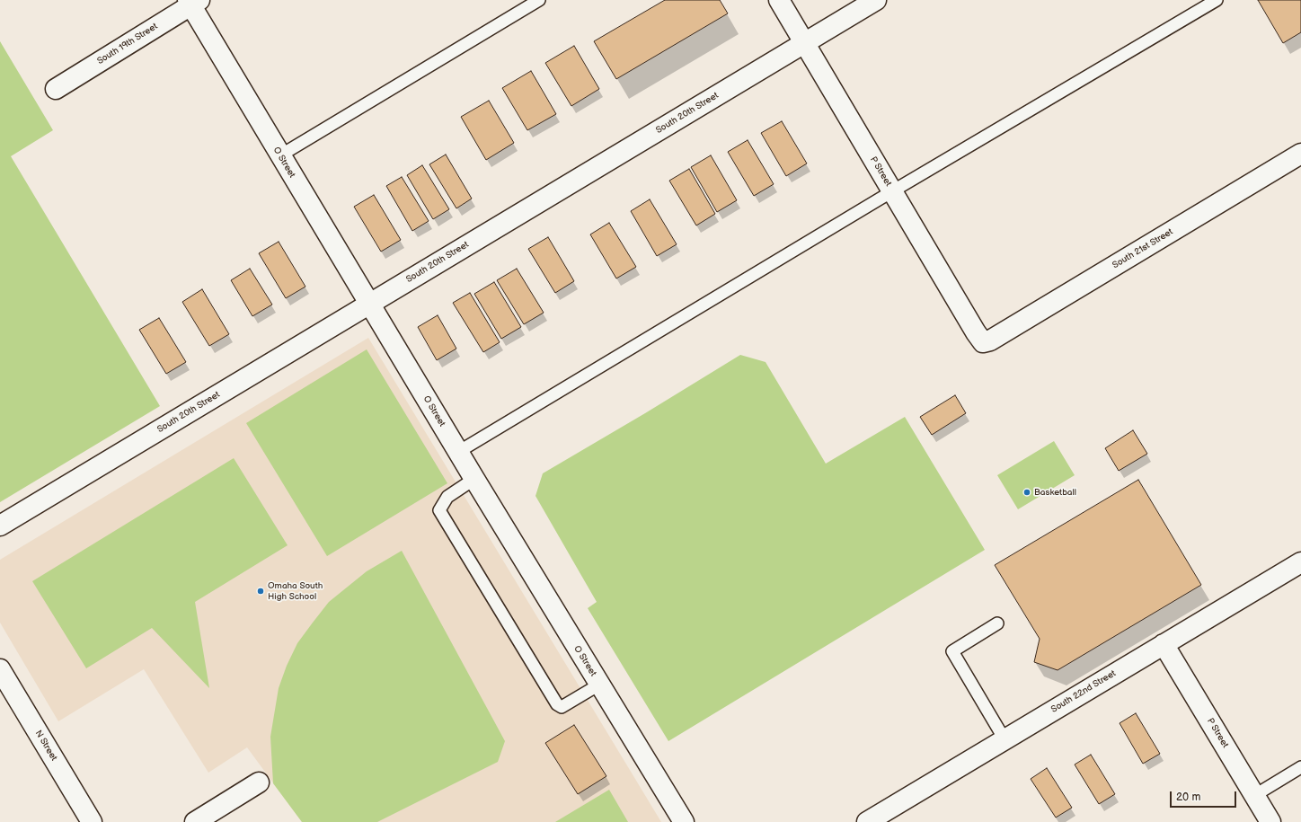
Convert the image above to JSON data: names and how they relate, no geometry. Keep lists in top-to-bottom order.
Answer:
{
  "streets": {
    "street": [
      "South 19th Street",
      "South 20th Street",
      "O Street",
      "P Street",
      "South 21st Street",
      "South 22nd Street",
      "N Street"
    ]
  },
  "crossings": [
    ["South 19th Street", "O Street"],
    ["South 20th Street", "O Street"],
    ["South 20th Street", "P Street"],
    ["P Street", "South 21st Street"],
    ["P Street", "South 22nd Street"]
  ],
  "places": ["Basketball", "Omaha South High School"],
  "scale_bar": "20 m"
}
